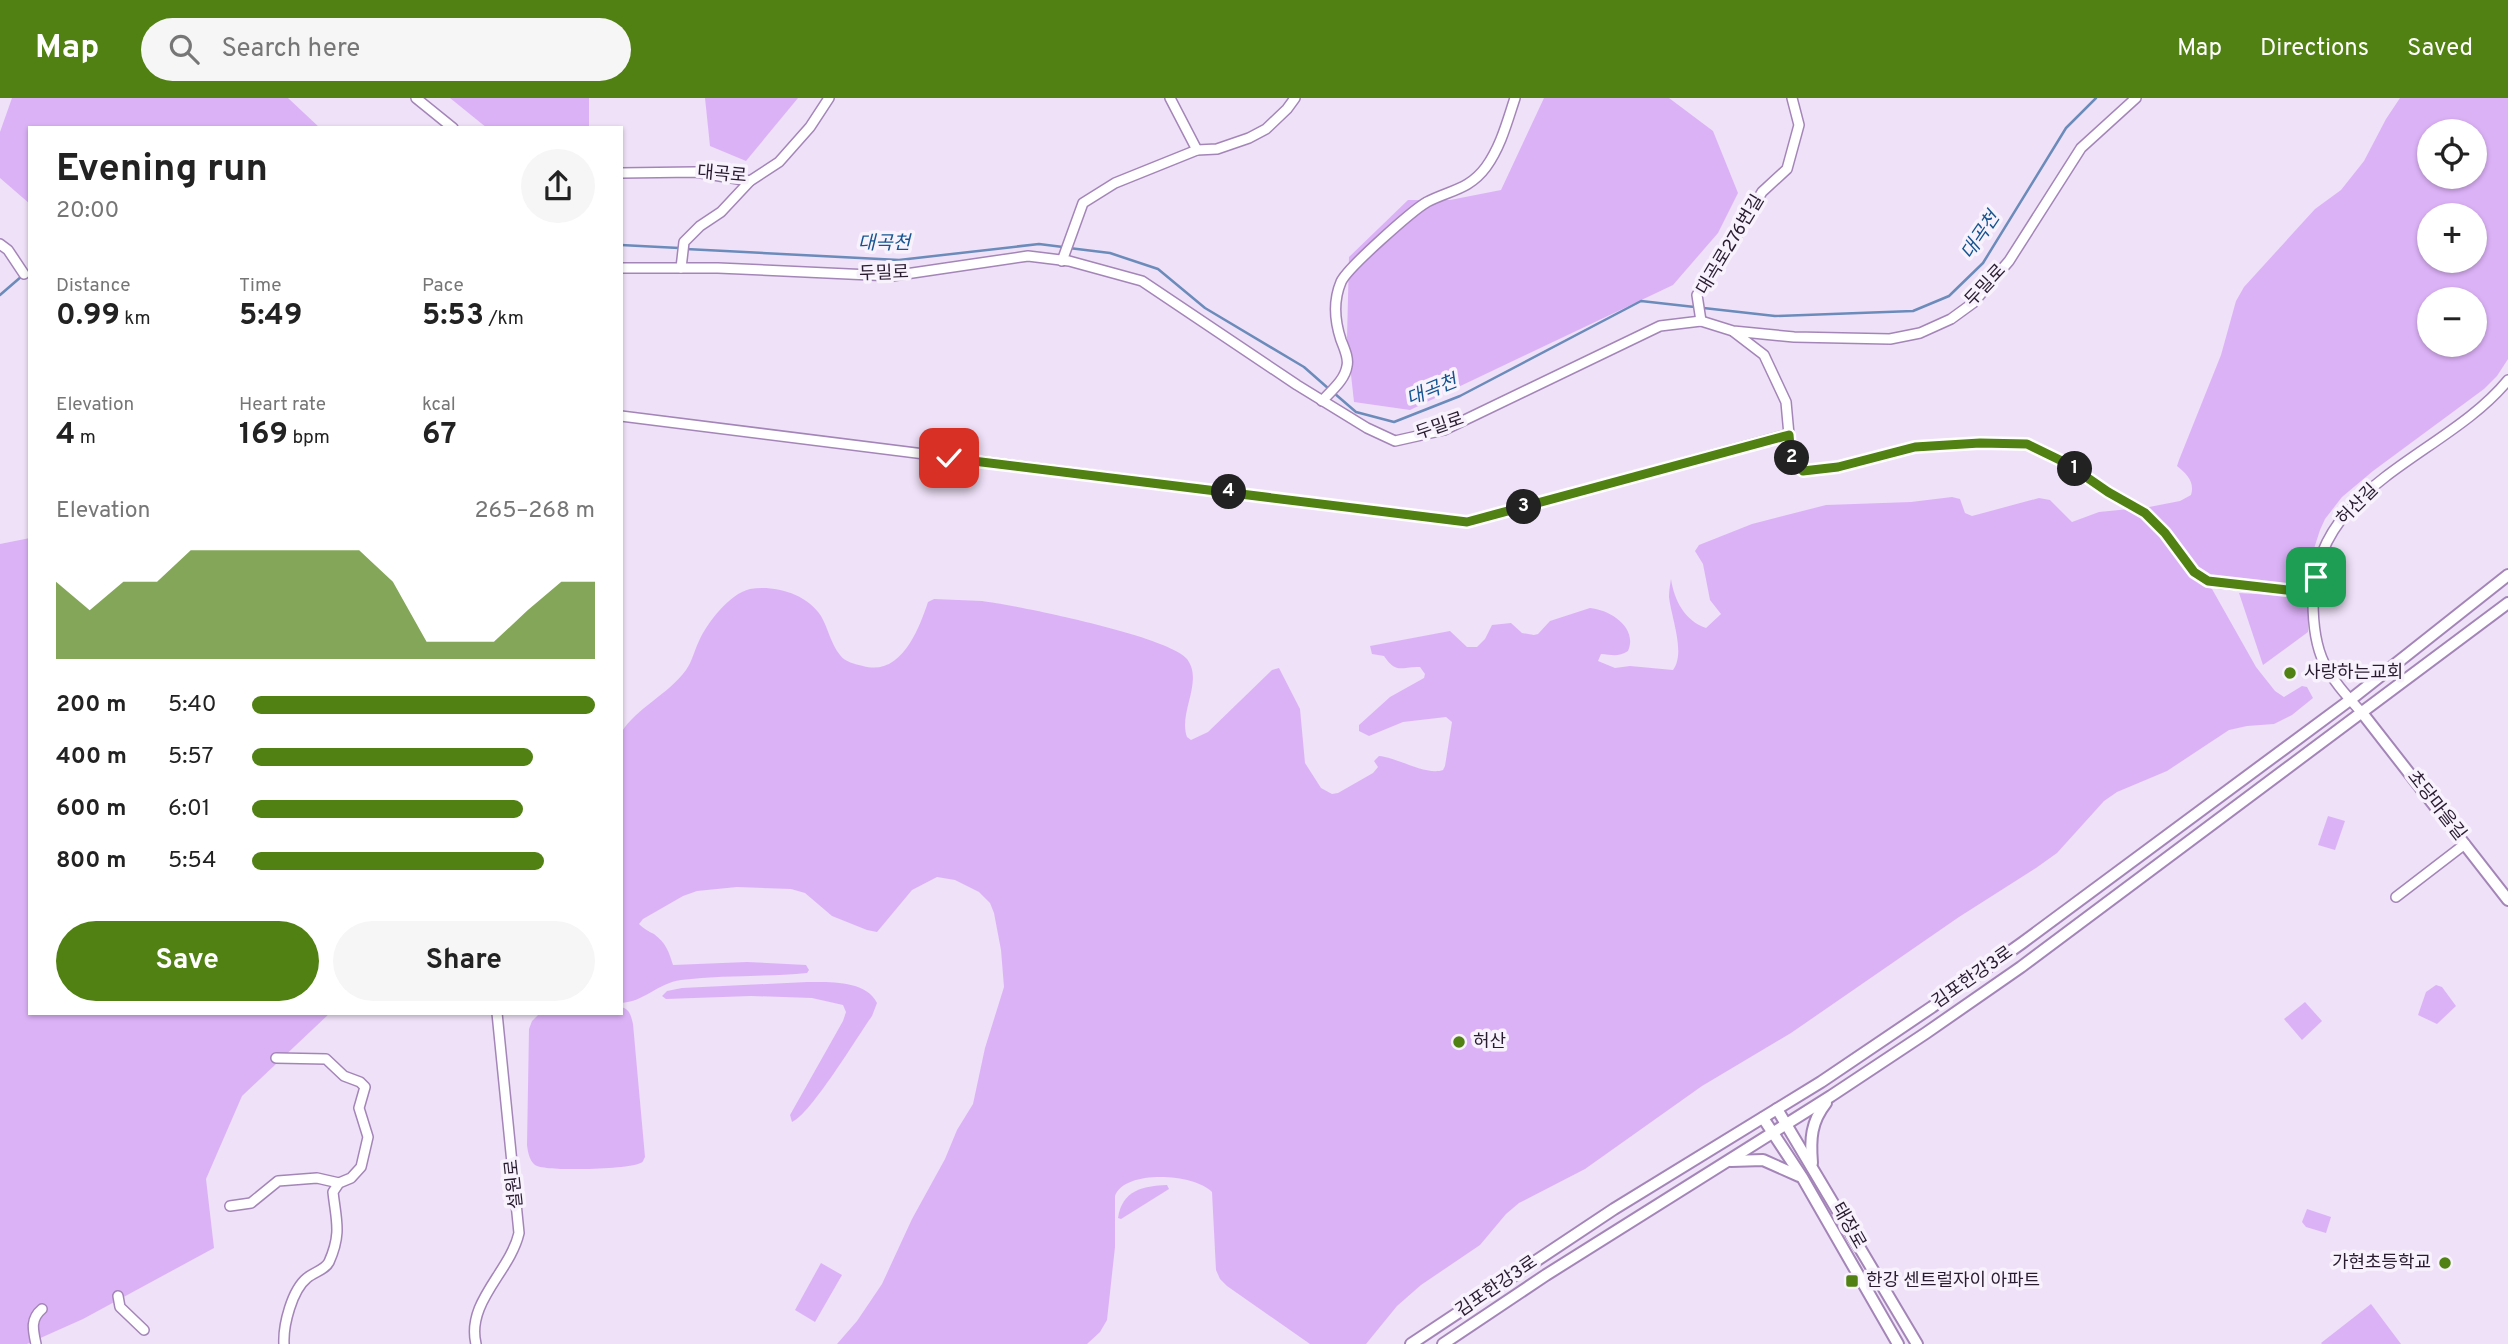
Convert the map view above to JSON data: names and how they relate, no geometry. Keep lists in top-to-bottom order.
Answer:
{
  "streets": {
    "street": [
      "대곡로",
      "대곡로276번길",
      "두밀로",
      "허산길",
      "초당마을길",
      "김포한강3로",
      "설원로",
      "태장로"
    ]
  },
  "crossings": [
    ["대곡로276번길", "두밀로"],
    ["허산길", "초당마을길"],
    ["허산길", "김포한강3로"],
    ["초당마을길", "김포한강3로"],
    ["김포한강3로", "태장로"]
  ],
  "water": ["대곡천"],
  "places": {
    "other": ["사랑하는교회", "허산", "가현초등학교"],
    "transit": ["한강 센트럴자이 아파트"]
  },
  "page": {
    "header": "Map",
    "search": "Search here",
    "nav": ["Map", "Directions", "Saved"],
    "map_buttons": ["+", "−"],
    "heading": ["Evening run", "20:00"],
    "stats": [
      ["Distance", "0.99 km"],
      ["Time", "5:49"],
      ["Pace", "5:53 /km"],
      ["Elevation", "4 m"],
      ["Heart rate", "169 bpm"],
      ["kcal", "67"]
    ],
    "pins": [
      "2",
      "1",
      "4",
      "3"
    ],
    "chart": ["Elevation", "265–268 m"],
    "list": [
      {
        "name": "200 m",
        "note": "5:40"
      },
      {
        "name": "400 m",
        "note": "5:57"
      },
      {
        "name": "600 m",
        "note": "6:01"
      },
      {
        "name": "800 m",
        "note": "5:54"
      }
    ],
    "buttons": ["Save", "Share"]
  }
}
